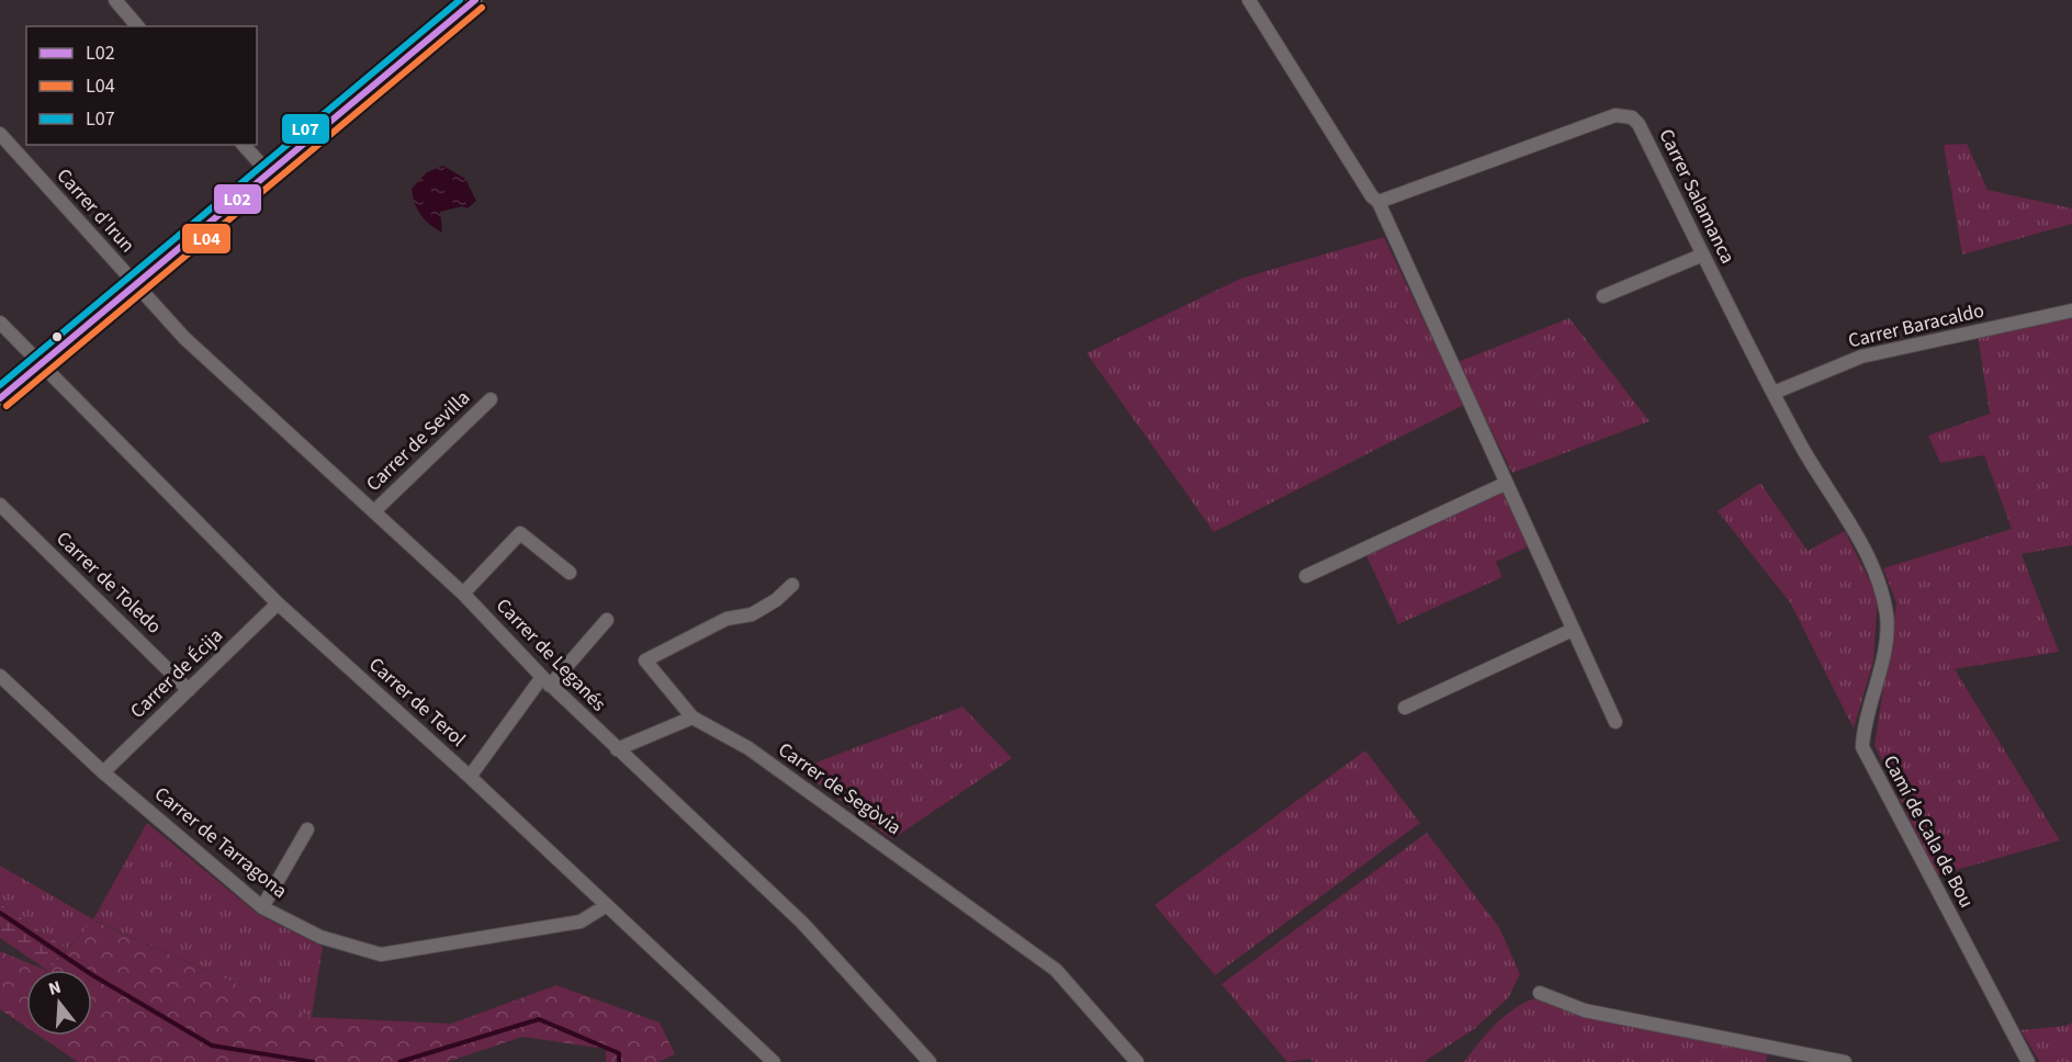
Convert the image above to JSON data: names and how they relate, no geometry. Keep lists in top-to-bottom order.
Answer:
{
  "streets": {
    "street": [
      "Carrer Salamanca",
      "Carrer d'Irun",
      "Carrer Baracaldo",
      "Carrer de Sevilla",
      "Carrer de Toledo",
      "Carrer de Leganés",
      "Carrer de Écija",
      "Carrer de Terol",
      "Carrer de Segòvia",
      "Camí de Cala de Bou",
      "Carrer de Tarragona"
    ]
  },
  "crossings": [
    ["Carrer Salamanca", "Carrer Baracaldo"],
    ["Carrer Salamanca", "Camí de Cala de Bou"],
    ["Carrer d'Irun", "Carrer de Leganés"],
    ["Carrer de Sevilla", "Carrer de Leganés"],
    ["Carrer de Toledo", "Carrer de Écija"],
    ["Carrer de Écija", "Carrer de Terol"],
    ["Carrer de Écija", "Carrer de Tarragona"],
    ["Carrer de Terol", "Carrer de Tarragona"]
  ],
  "lines": ["transit line L02", "transit line L07", "transit line L04"],
  "legend": ["L02", "L04", "L07"],
  "north": "top"
}
